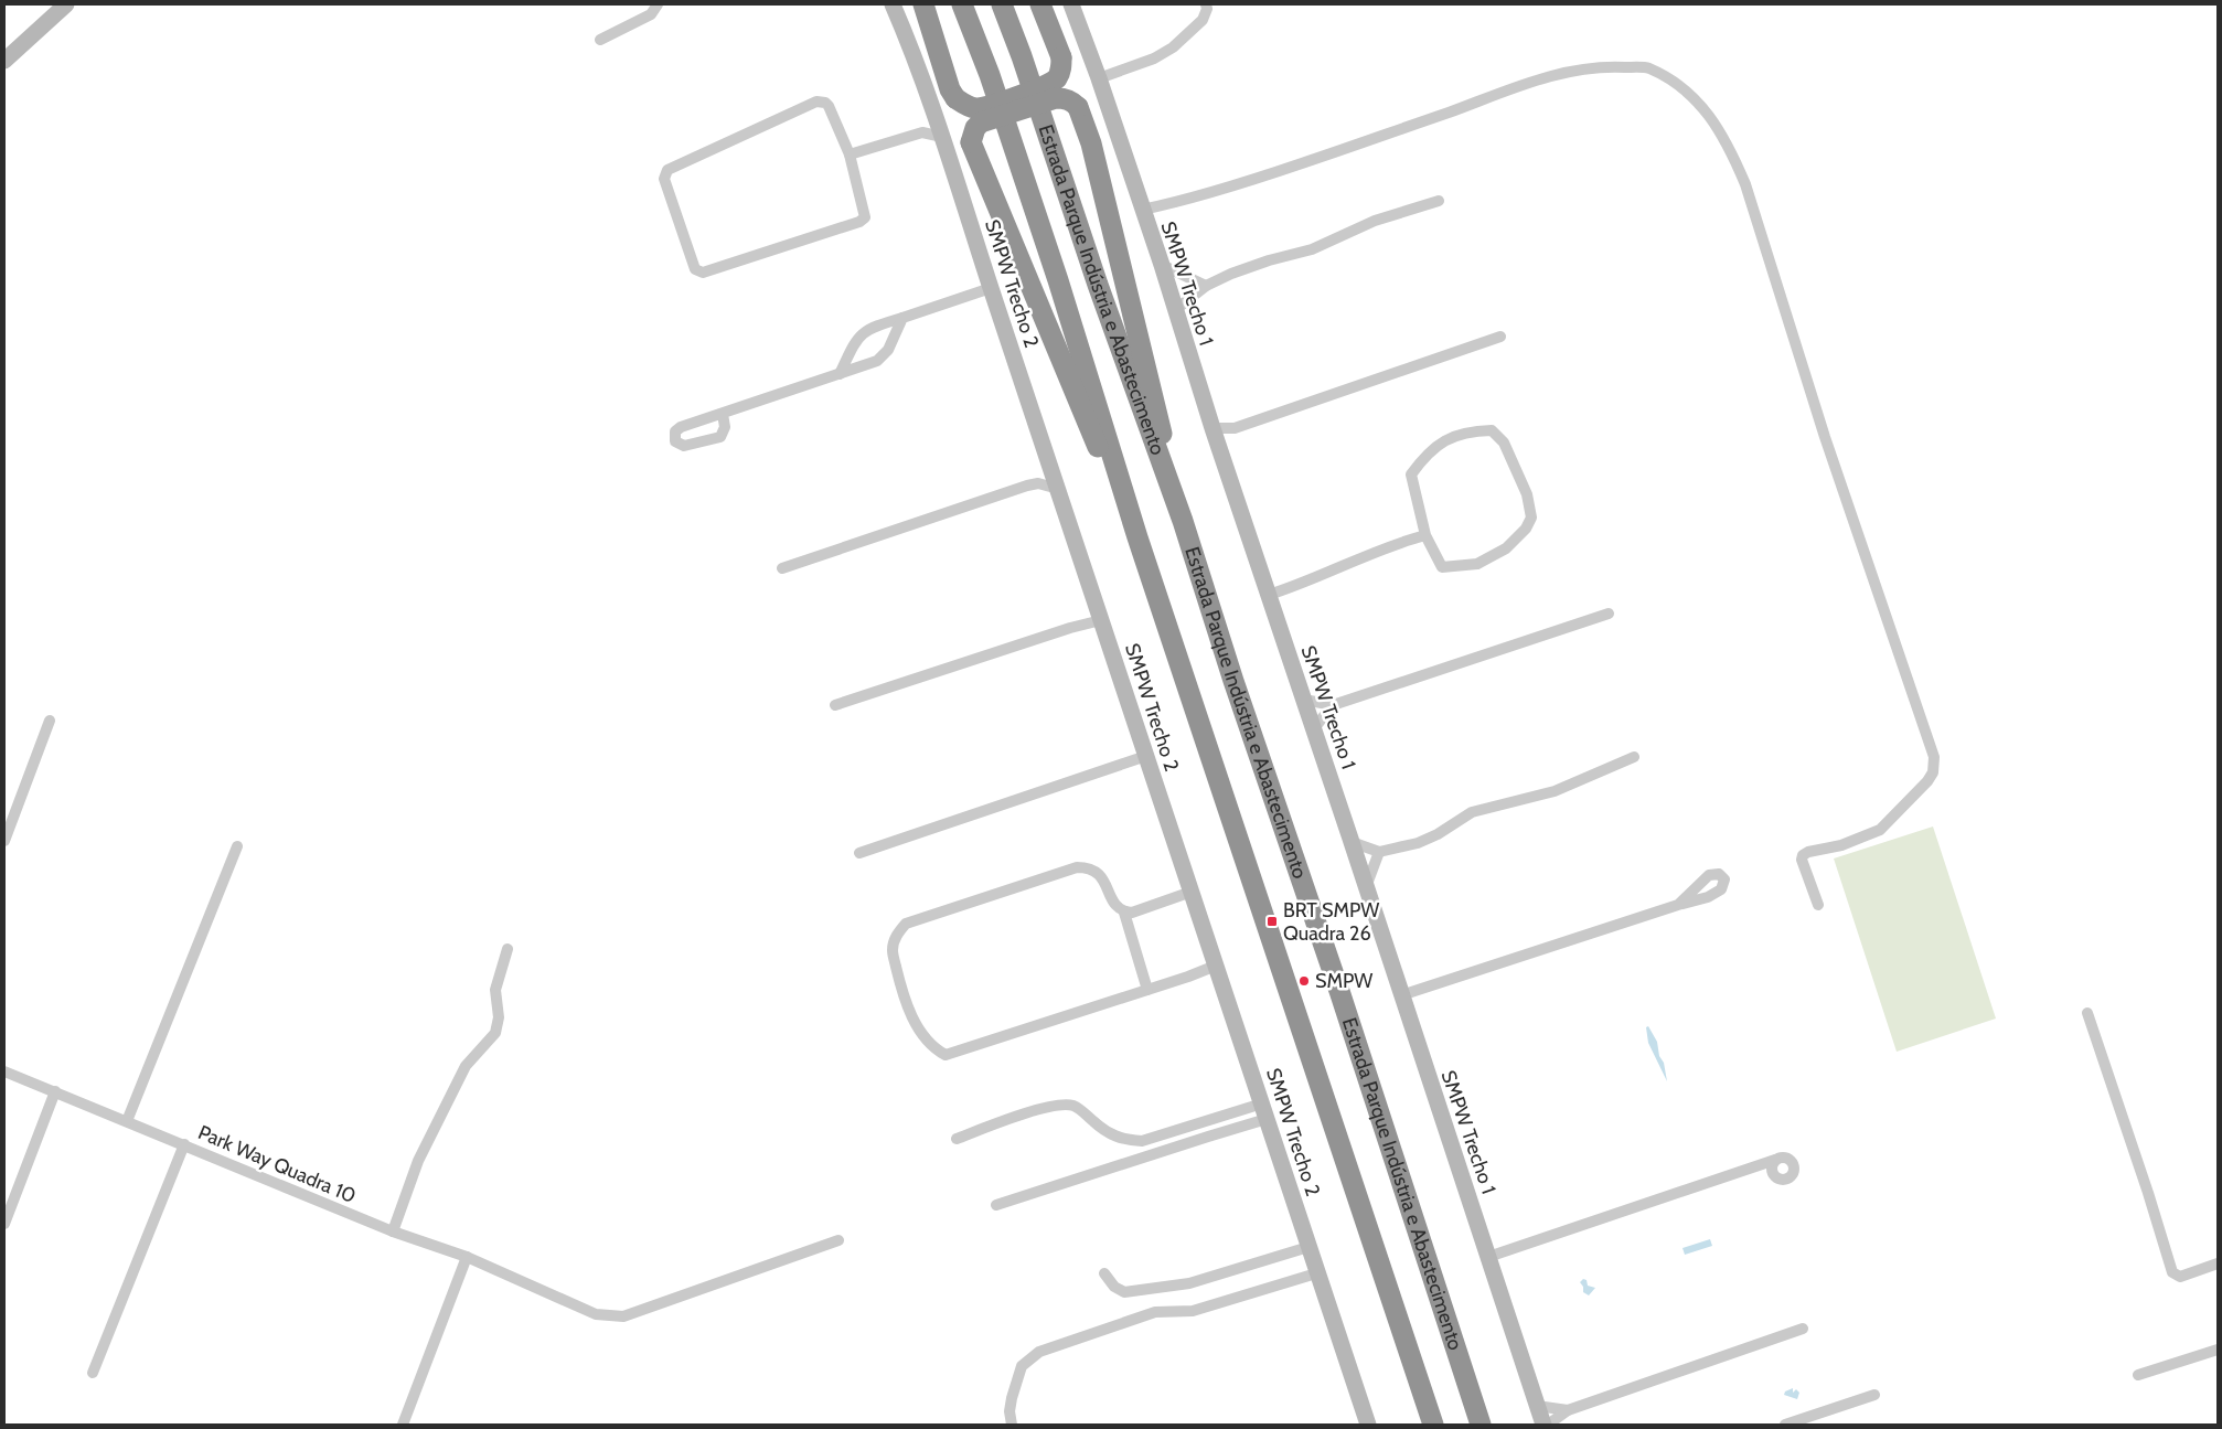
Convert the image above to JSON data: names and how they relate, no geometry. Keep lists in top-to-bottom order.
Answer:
{
  "streets": {
    "highway": ["Estrada Parque Indústria e Abastecimento"],
    "street": ["SMPW Trecho 2", "SMPW Trecho 1", "Park Way Quadra 10"]
  },
  "places": {
    "transit": ["BRT SMPW Quadra 26"],
    "other": ["SMPW"]
  }
}
